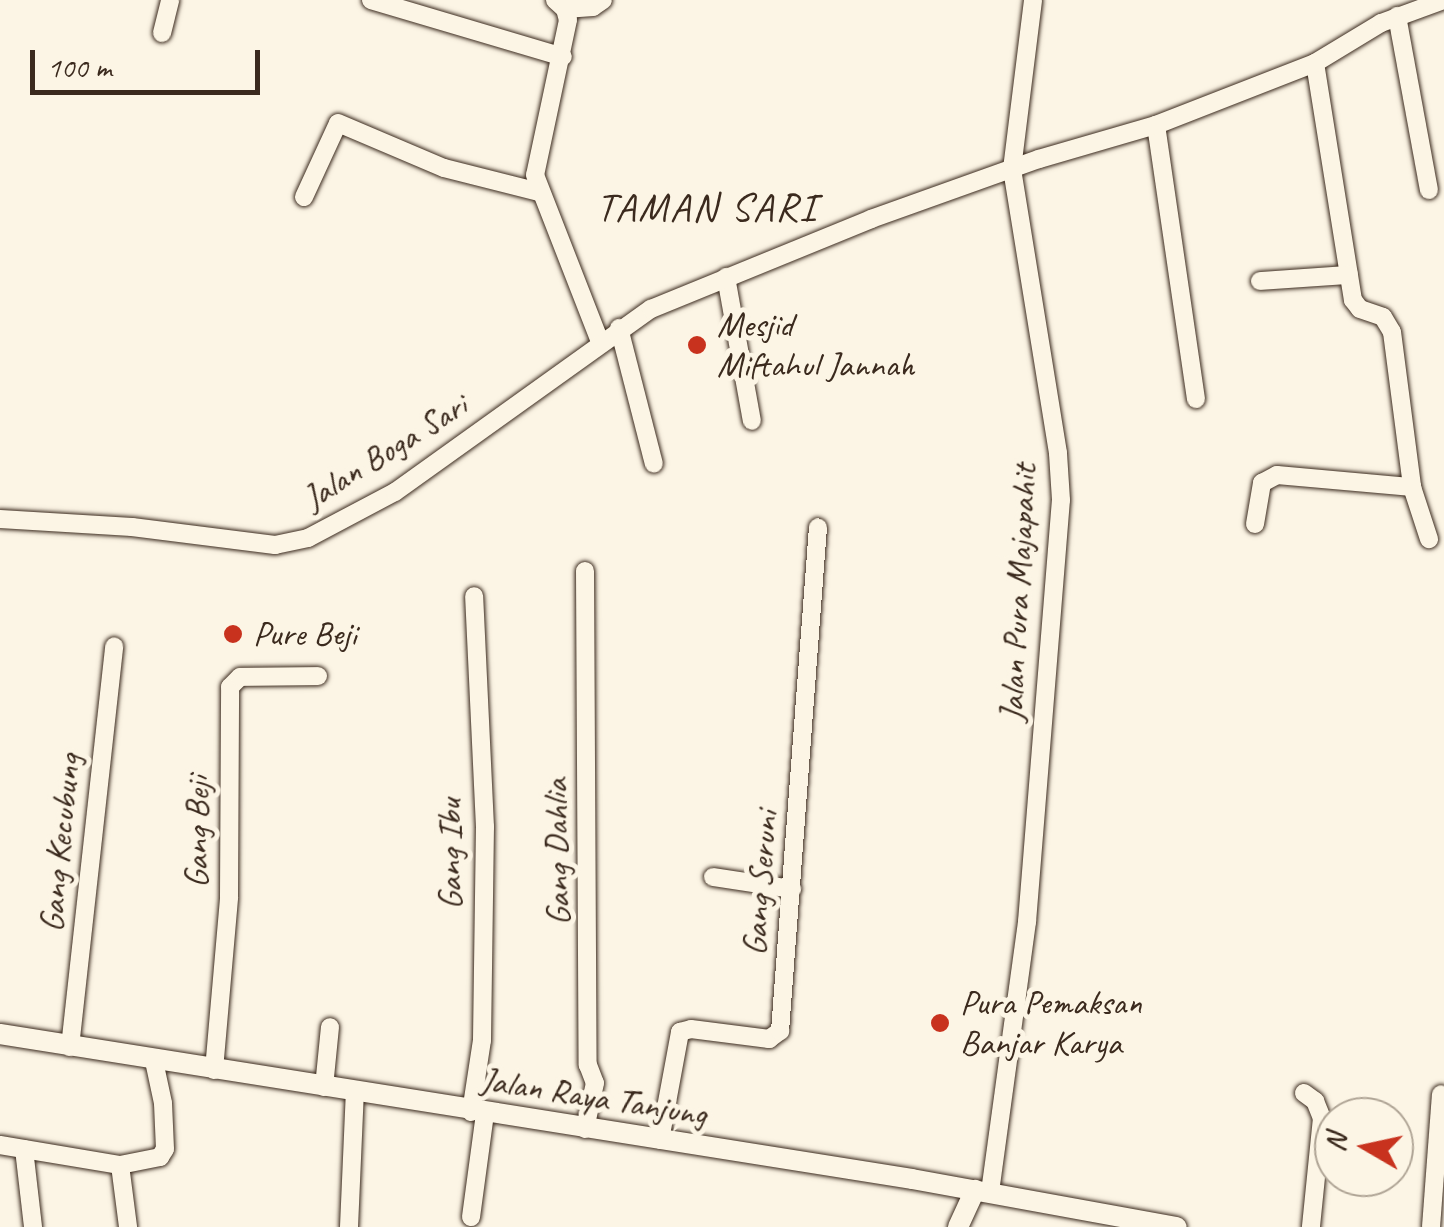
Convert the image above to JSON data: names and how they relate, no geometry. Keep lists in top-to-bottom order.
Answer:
{
  "streets": {
    "main road": ["Jalan Raya Tanjung"],
    "street": [
      "Jalan Boga Sari",
      "Jalan Pura Majapahit",
      "Gang Beji",
      "Gang Kecubung",
      "Gang Dahlia",
      "Gang Ibu",
      "Gang Seruni"
    ]
  },
  "crossings": [
    ["Jalan Boga Sari", "Jalan Pura Majapahit"],
    ["Jalan Pura Majapahit", "Jalan Raya Tanjung"],
    ["Gang Beji", "Jalan Raya Tanjung"],
    ["Gang Kecubung", "Jalan Raya Tanjung"],
    ["Gang Dahlia", "Jalan Raya Tanjung"],
    ["Gang Ibu", "Jalan Raya Tanjung"],
    ["Gang Seruni", "Jalan Raya Tanjung"]
  ],
  "districts": ["TAMAN SARI"],
  "places": ["Mesjid Miftahul Jannah", "Pure Beji", "Pura Pemaksan Banjar Karya"],
  "scale_bar": "100 m",
  "north": "left"
}
